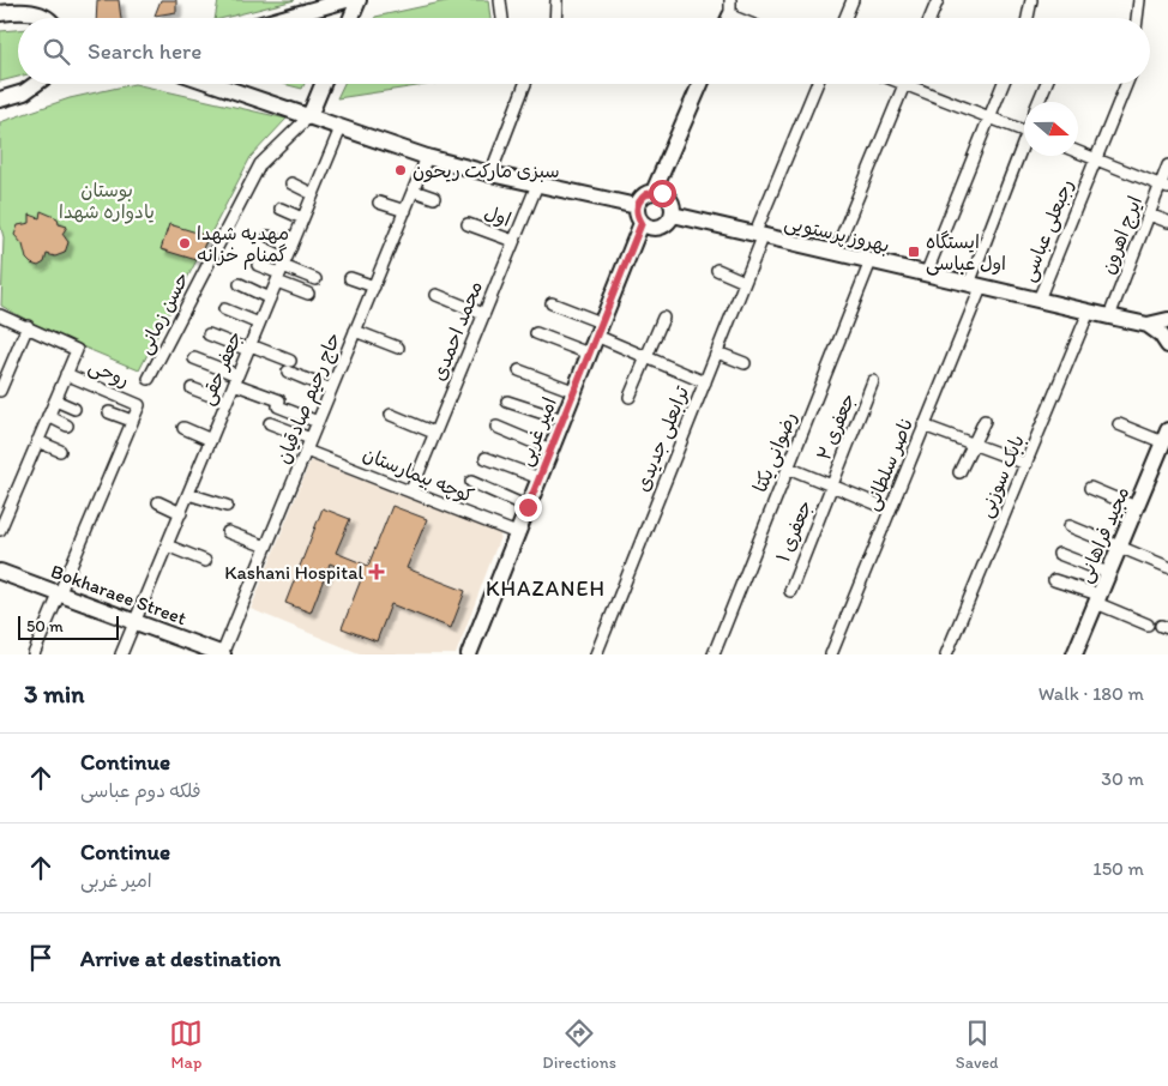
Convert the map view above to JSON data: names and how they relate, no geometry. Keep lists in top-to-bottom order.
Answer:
{
  "streets": {
    "main road": [
      "بهروز پرستویی",
      "امیر غربی",
      "مجید فراهانی",
      "Bokharaee Street"
    ],
    "street": [
      "اول",
      "رجبعلی عباسی",
      "ایرج اهرون",
      "حسن زمانی",
      "محمد احمدی",
      "جعفر حقی",
      "روحی",
      "حاج رحیم صادقیان",
      "جعفری ۲",
      "ترابعلی جدیدی",
      "رضوانی یکتا",
      "ناصر سلطانی",
      "کوچه بیمارستان",
      "بابک سوزنی",
      "جعفری ۱"
    ]
  },
  "crossings": [
    ["اول", "محمد احمدی"],
    ["رجبعلی عباسی", "بهروز پرستویی"],
    ["بهروز پرستویی", "ایرج اهرون"],
    ["بهروز پرستویی", "امیر غربی"],
    ["بهروز پرستویی", "ترابعلی جدیدی"],
    ["بهروز پرستویی", "رضوانی یکتا"],
    ["بهروز پرستویی", "ناصر سلطانی"],
    ["بهروز پرستویی", "بابک سوزنی"],
    ["محمد احمدی", "کوچه بیمارستان"],
    ["جعفر حقی", "Bokharaee Street"],
    ["حاج رحیم صادقیان", "کوچه بیمارستان"],
    ["حاج رحیم صادقیان", "Bokharaee Street"],
    ["جعفری ۲", "جعفری ۱"],
    ["امیر غربی", "کوچه بیمارستان"]
  ],
  "districts": ["KHAZANEH"],
  "parks": ["بوستان یادواره شهدا"],
  "places": {
    "other": ["سبزی مارکت ریحون", "مهدیه شهدا گمنام خزانه"],
    "transit": ["ایستگاه اول عباسی"],
    "health": ["Kashani Hospital"]
  },
  "scale_bar": "50 m",
  "north": "right",
  "page": {
    "search": "Search here",
    "scale": "50 m",
    "heading": ["3 min", "Walk · 180 m"],
    "list": [
      ["Continue", "فلکه دوم عباسی", "30 m"],
      ["Continue", "امیر غربی", "150 m"],
      "Arrive at destination"
    ],
    "nav": ["Map", "Directions", "Saved"]
  }
}
